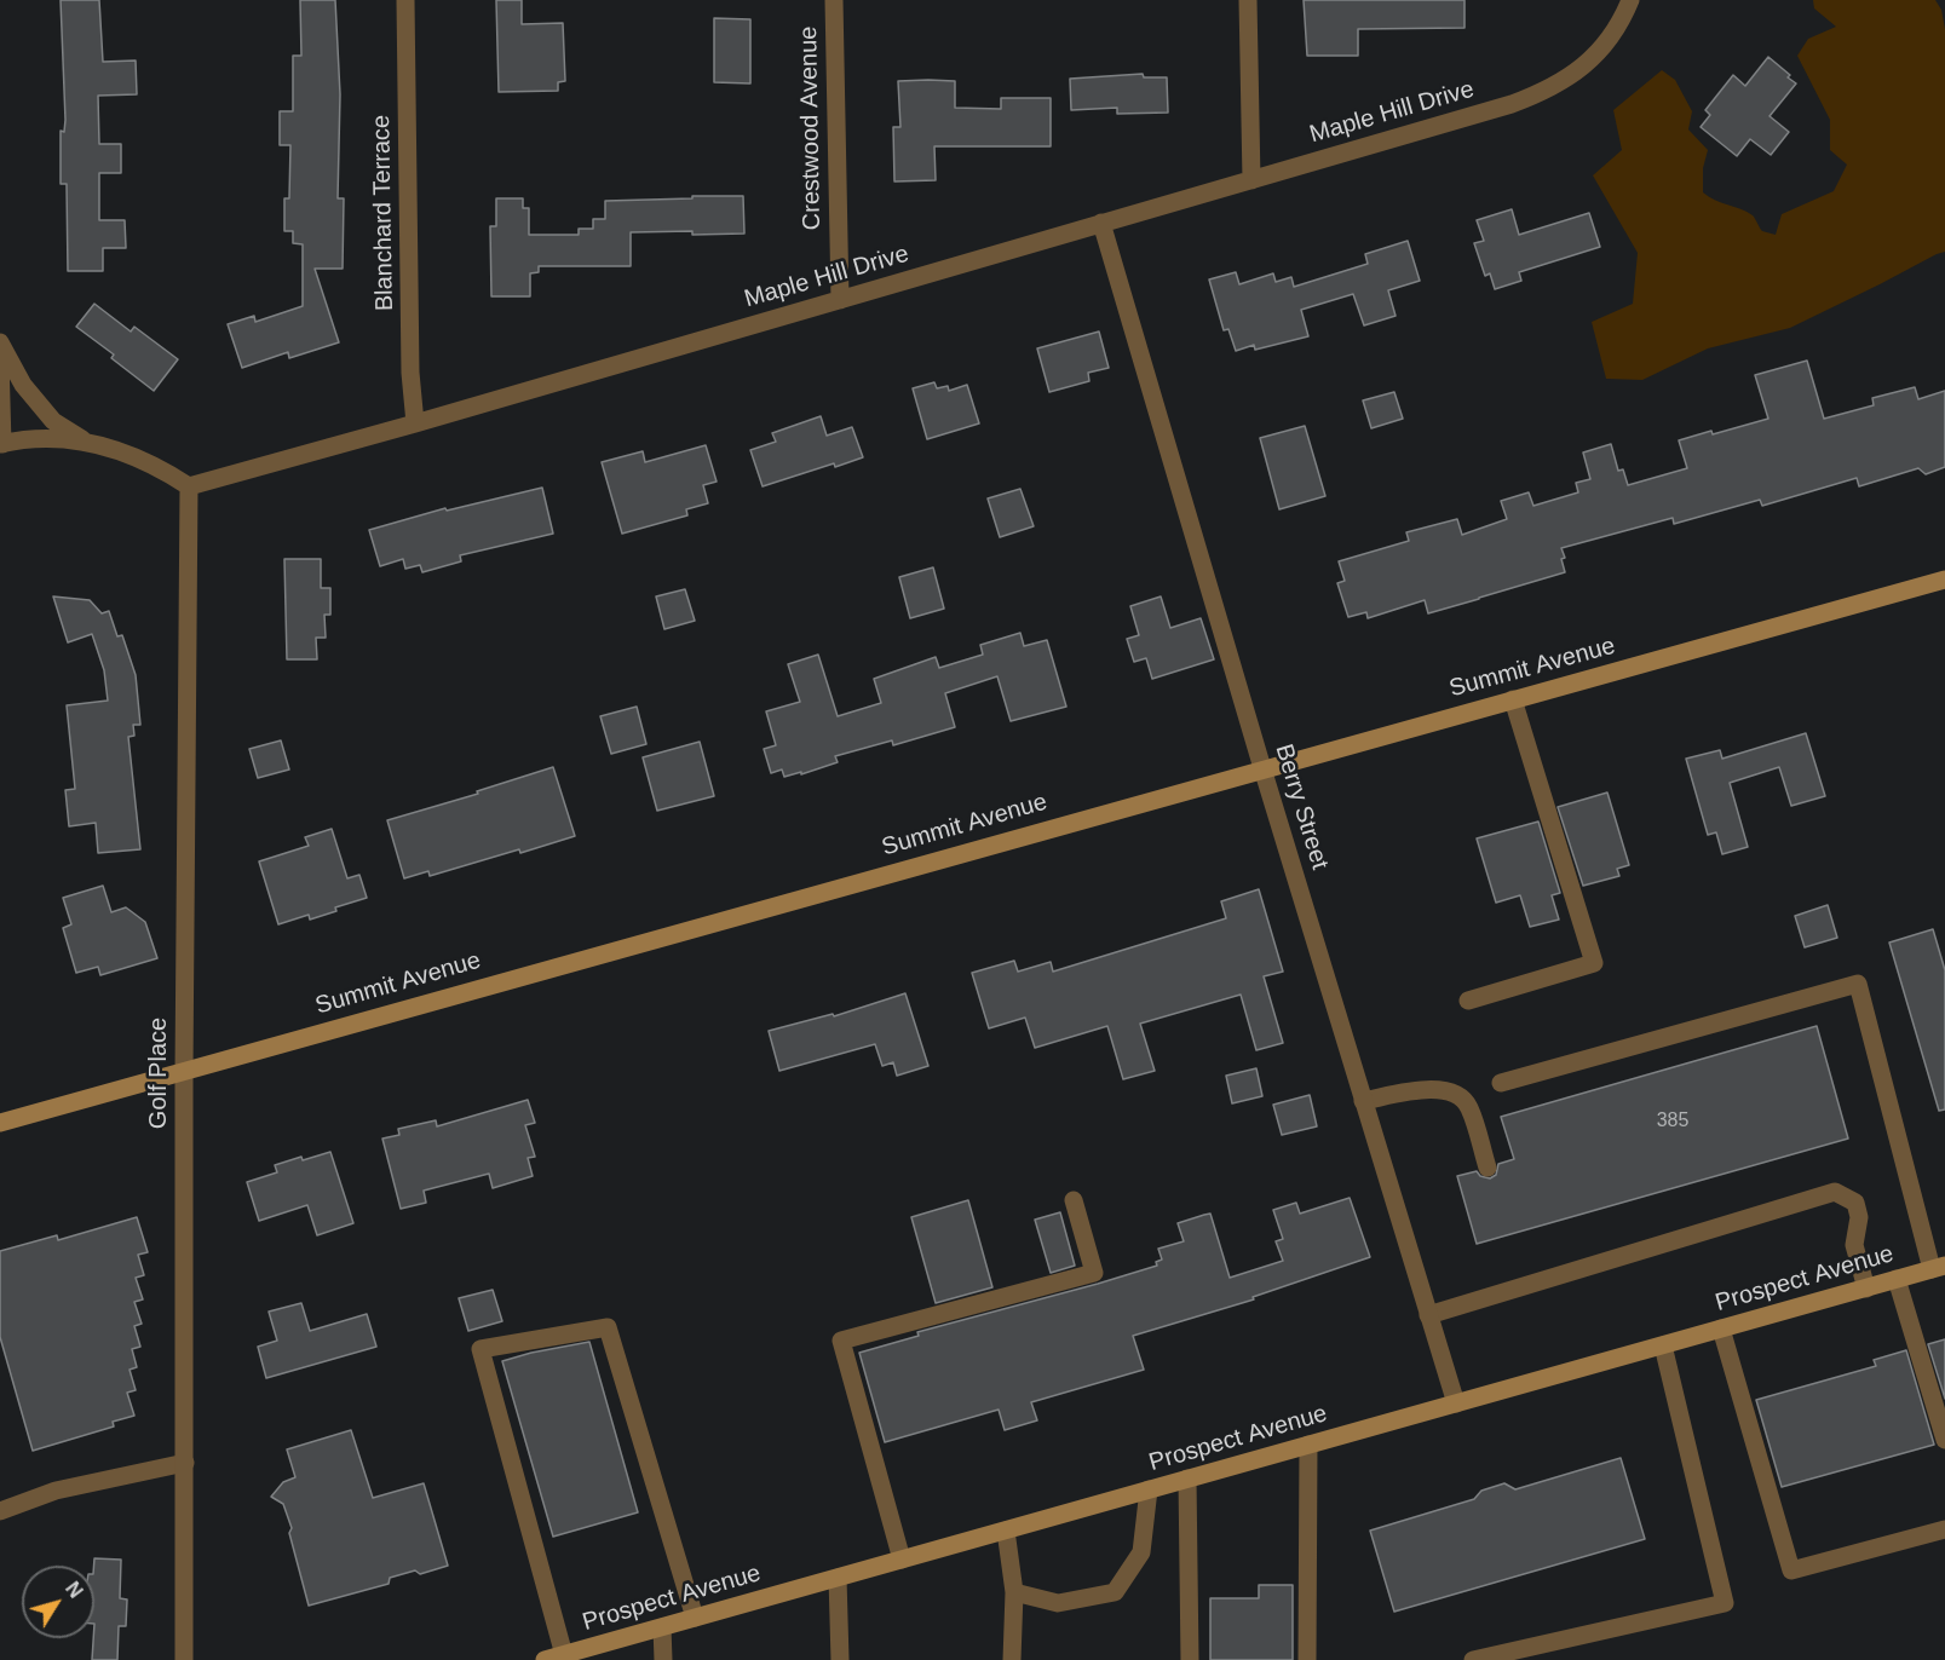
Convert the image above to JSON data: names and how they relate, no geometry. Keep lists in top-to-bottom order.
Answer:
{
  "streets": {
    "street": [
      "Maple Hill Drive",
      "Crestwood Avenue",
      "Blanchard Terrace",
      "Summit Avenue",
      "Berry Street",
      "Golf Place",
      "Prospect Avenue"
    ]
  },
  "crossings": [
    ["Maple Hill Drive", "Crestwood Avenue"],
    ["Maple Hill Drive", "Blanchard Terrace"],
    ["Maple Hill Drive", "Berry Street"],
    ["Maple Hill Drive", "Golf Place"],
    ["Summit Avenue", "Berry Street"],
    ["Summit Avenue", "Golf Place"],
    ["Berry Street", "Prospect Avenue"]
  ],
  "house_numbers": ["385"],
  "north": "top right"
}
